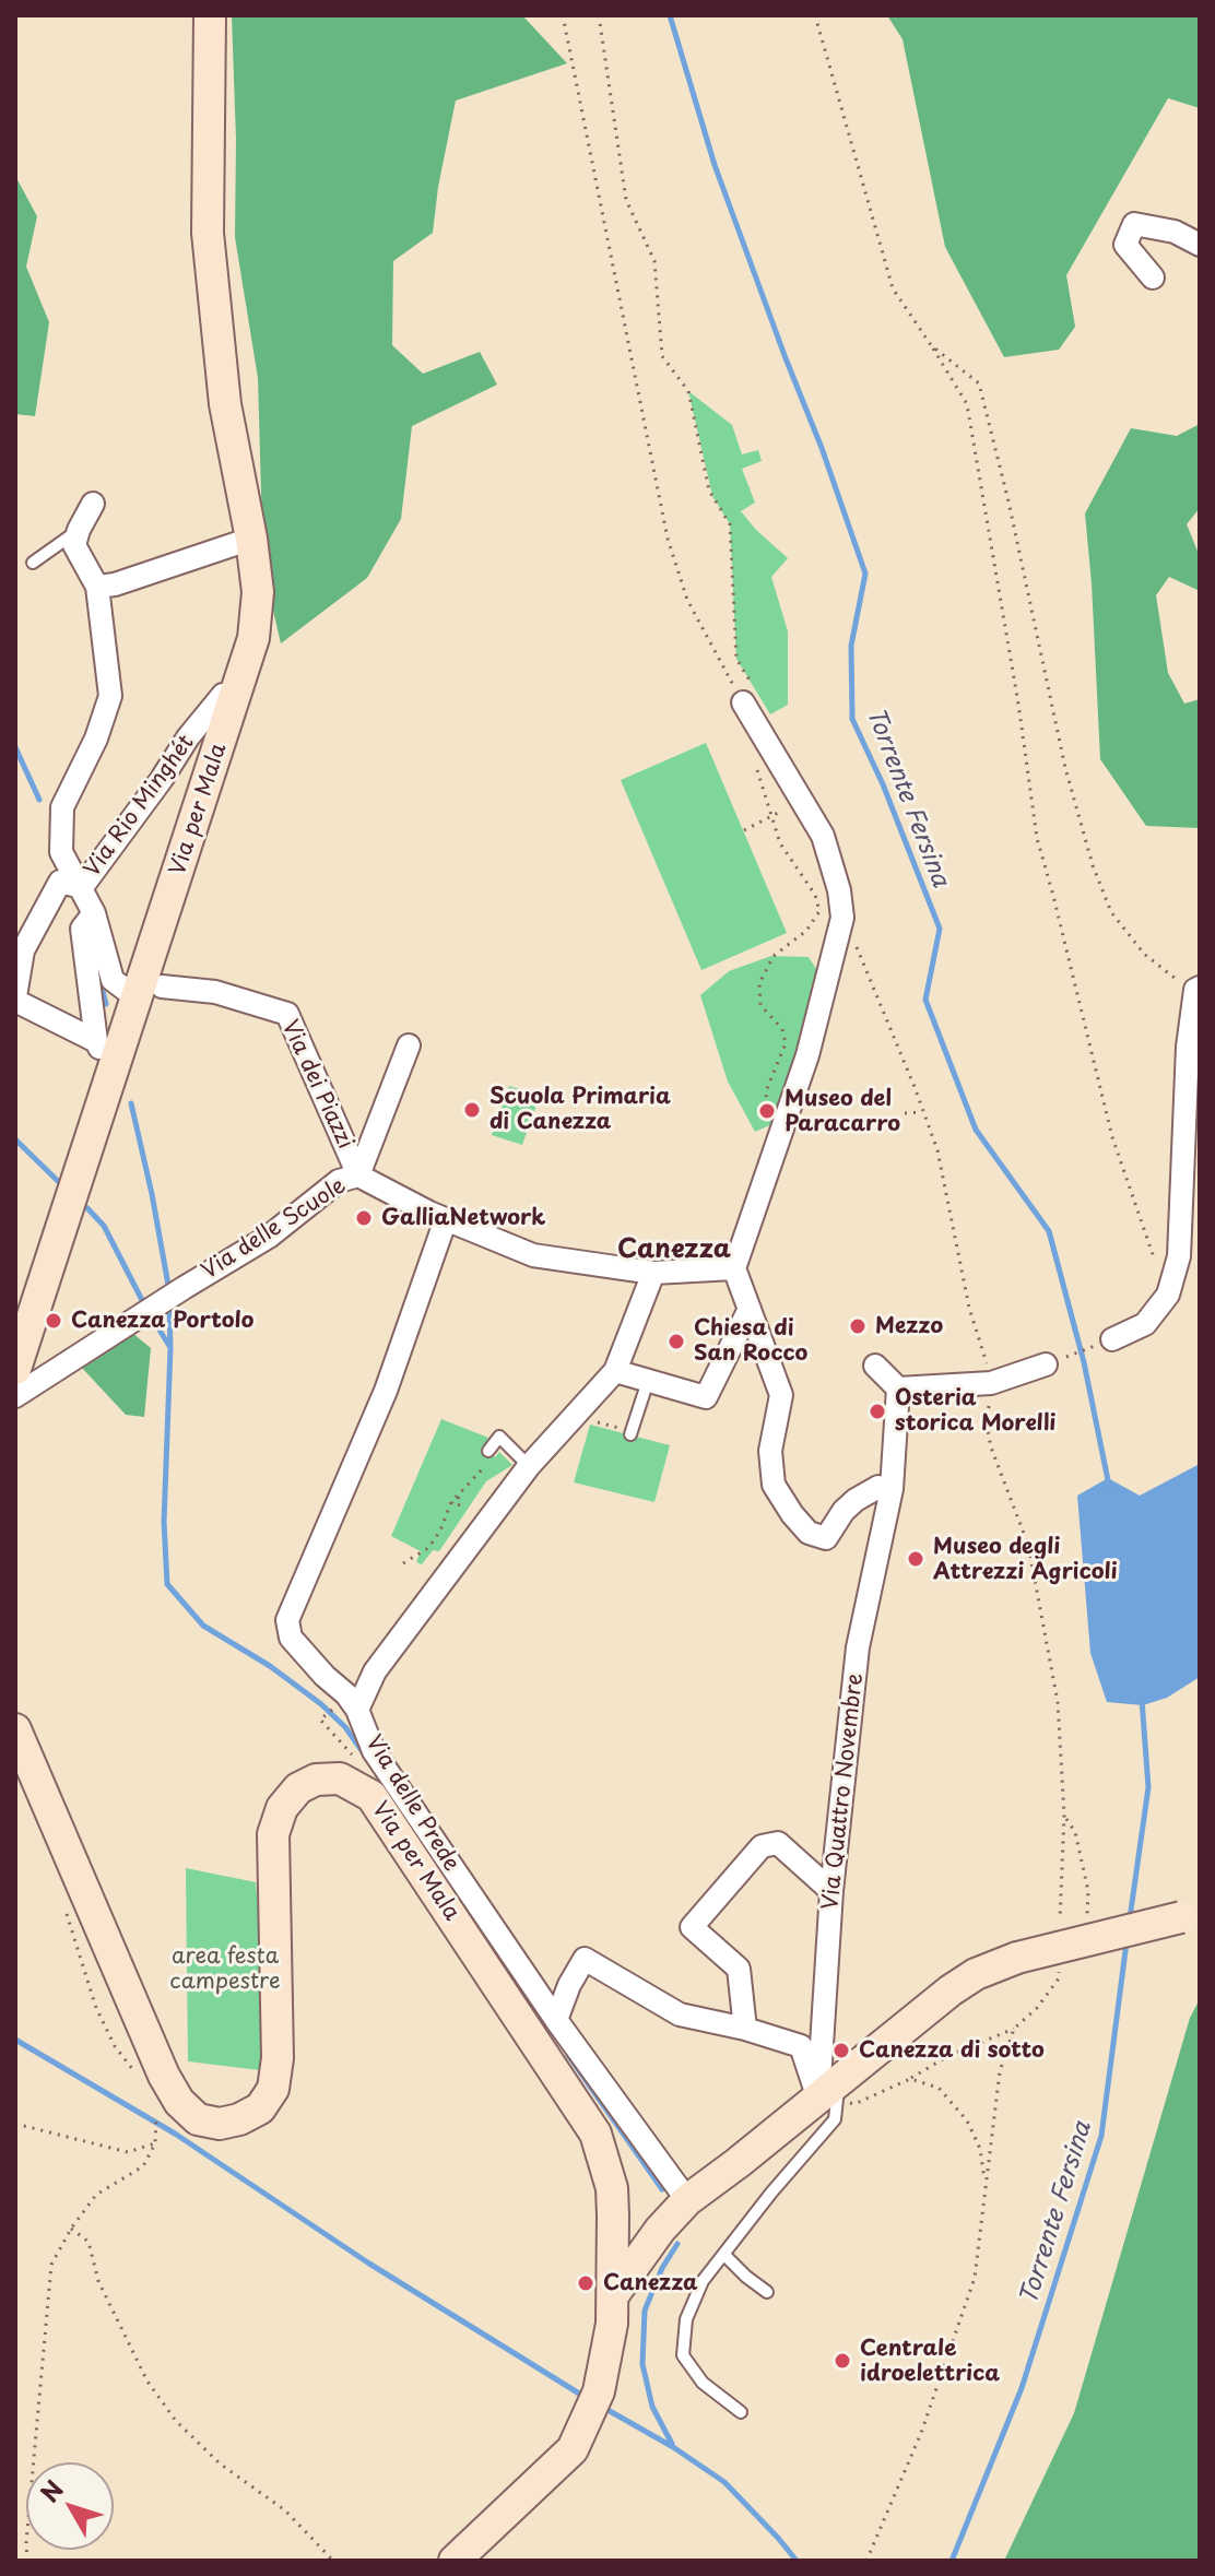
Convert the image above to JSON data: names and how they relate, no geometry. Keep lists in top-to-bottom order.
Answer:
{
  "streets": {
    "main road": ["Via per Mala"],
    "street": [
      "Via Rio Minghét",
      "Via dei Piazzi",
      "Via delle Scuole",
      "Via Quattro Novembre",
      "Via delle Prede"
    ]
  },
  "crossings": [
    ["Via Rio Minghét", "Via per Mala"],
    ["Via dei Piazzi", "Via delle Scuole"]
  ],
  "districts": ["Canezza"],
  "water": ["Torrente Fersina"],
  "parks": ["area festa campestre"],
  "places": [
    "Scuola Primaria di Canezza",
    "Museo del Paracarro",
    "GalliaNetwork",
    "Canezza Portolo",
    "Mezzo",
    "Chiesa di San Rocco",
    "Osteria storica Morelli",
    "Museo degli Attrezzi Agricoli",
    "Canezza di sotto",
    "Canezza",
    "Centrale idroelettrica"
  ],
  "north": "top left"
}
